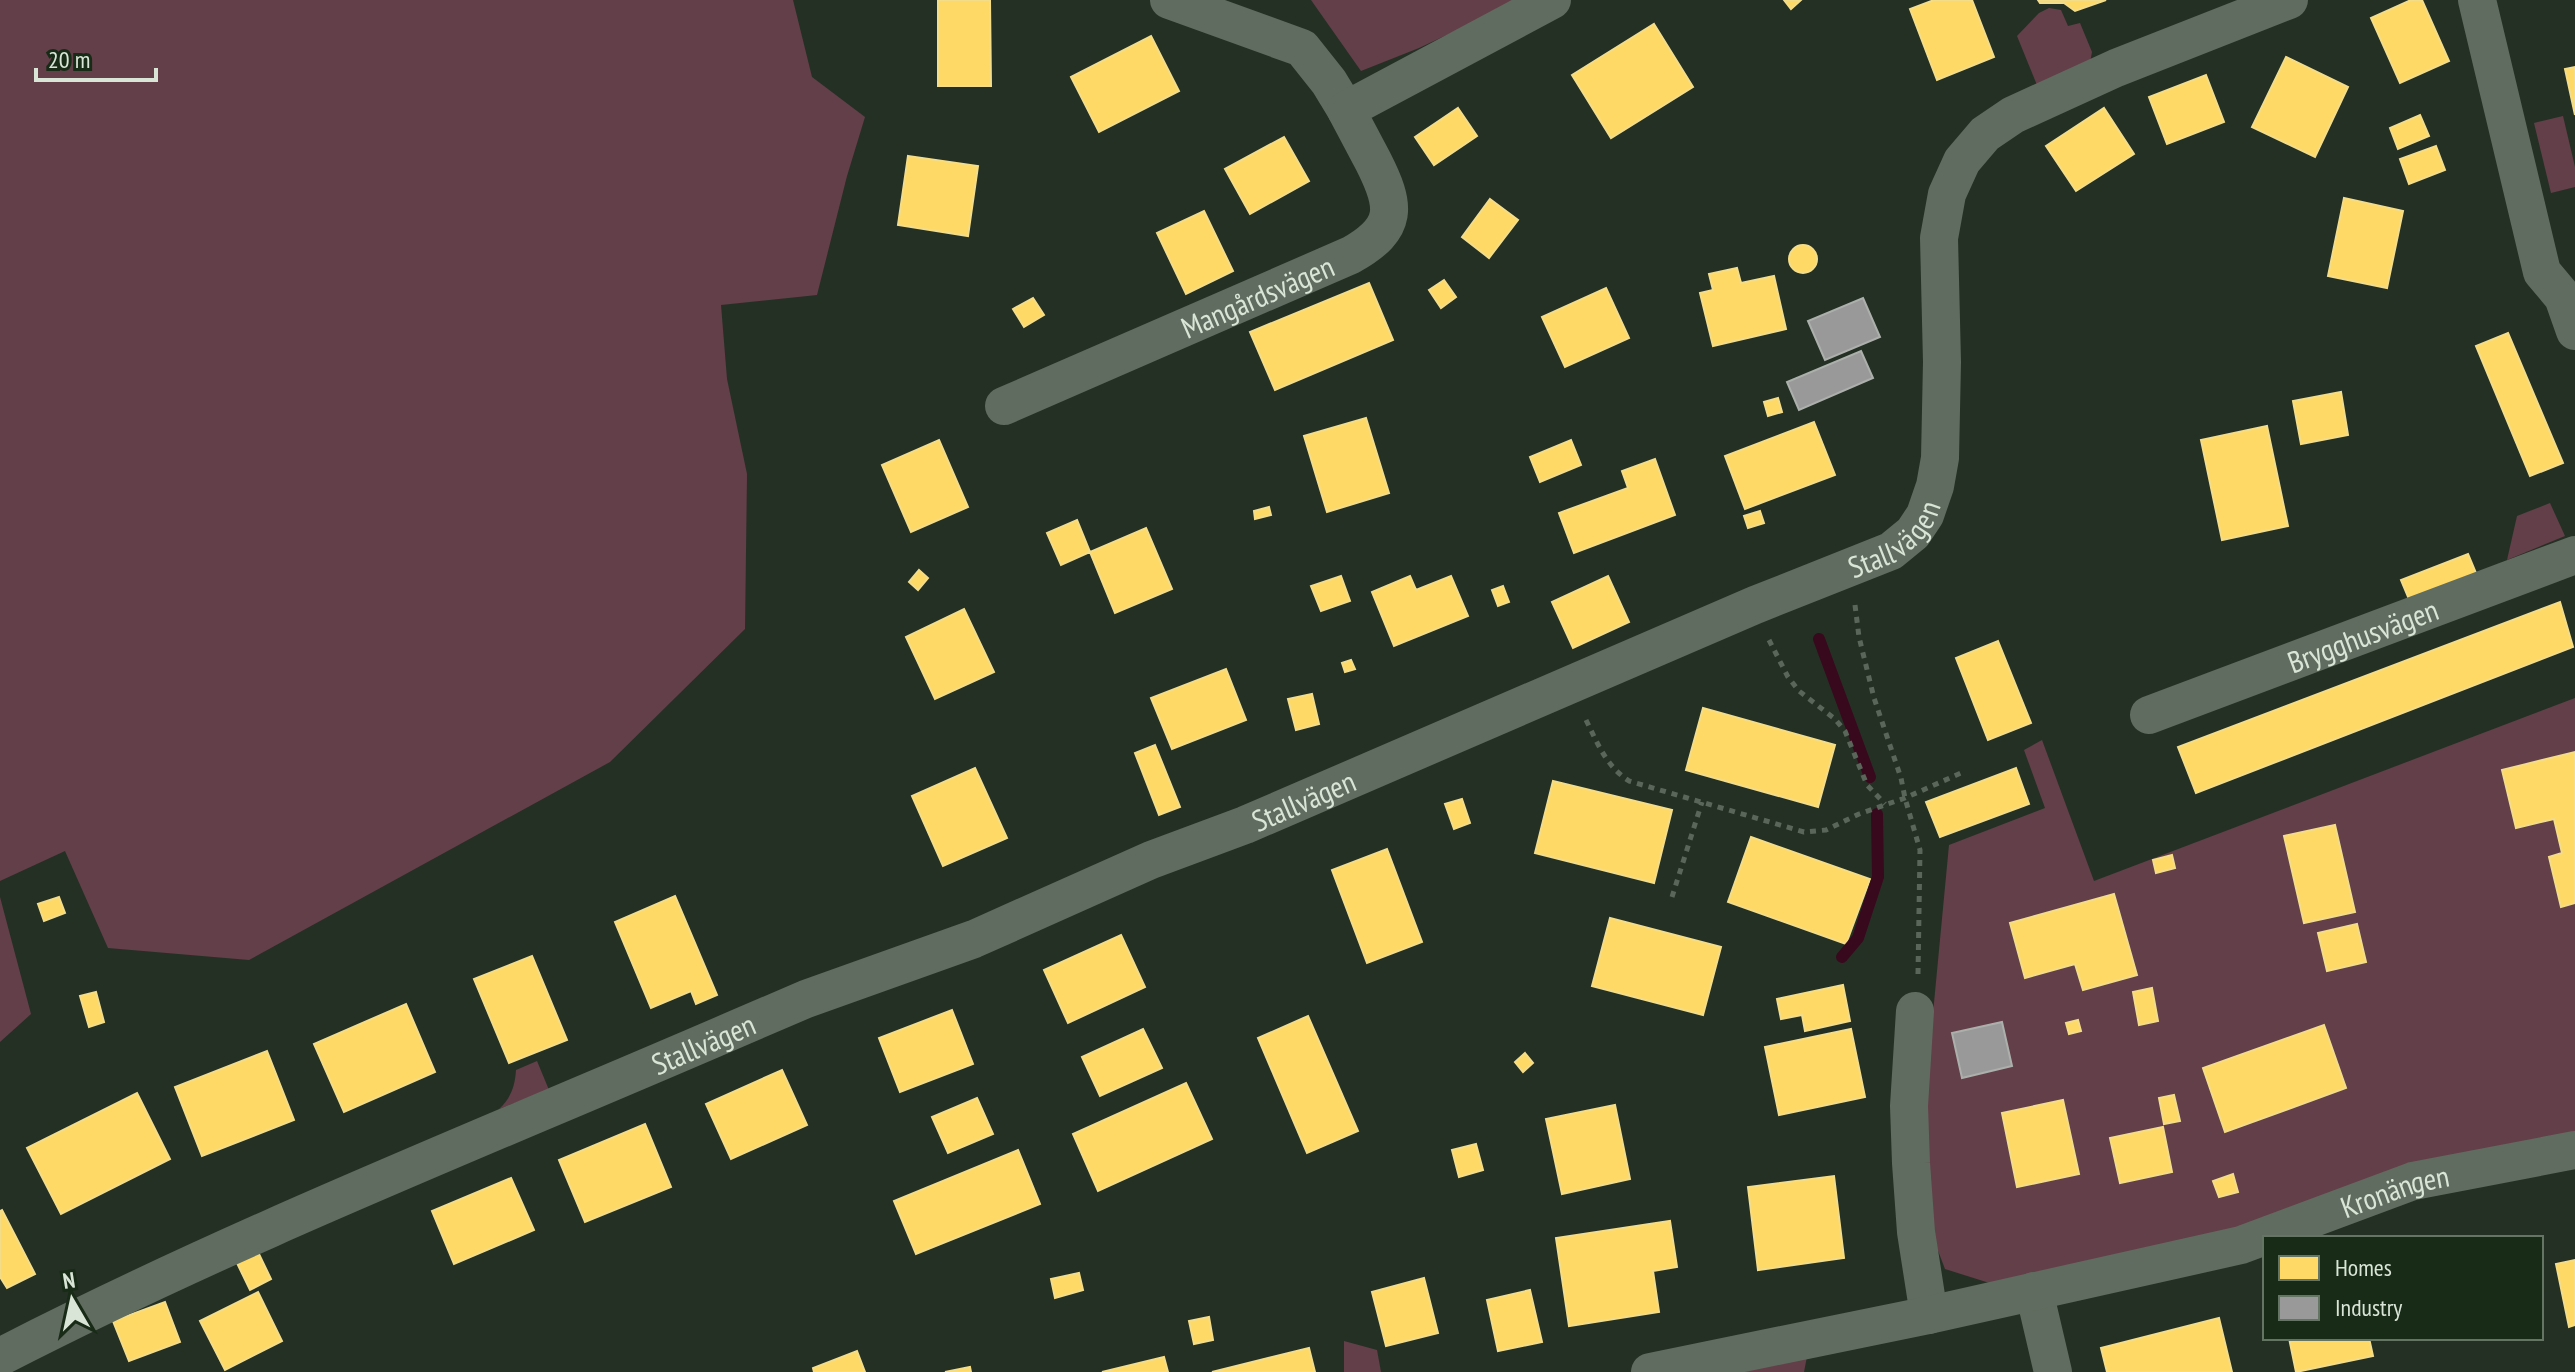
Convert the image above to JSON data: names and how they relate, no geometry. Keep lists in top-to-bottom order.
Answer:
{
  "streets": {
    "street": [
      "Mangårdsvägen",
      "Stallvägen",
      "Brygghusvägen",
      "Kronängen"
    ]
  },
  "legend": ["Homes", "Industry"],
  "scale_bar": "20 m",
  "north": "top"
}
